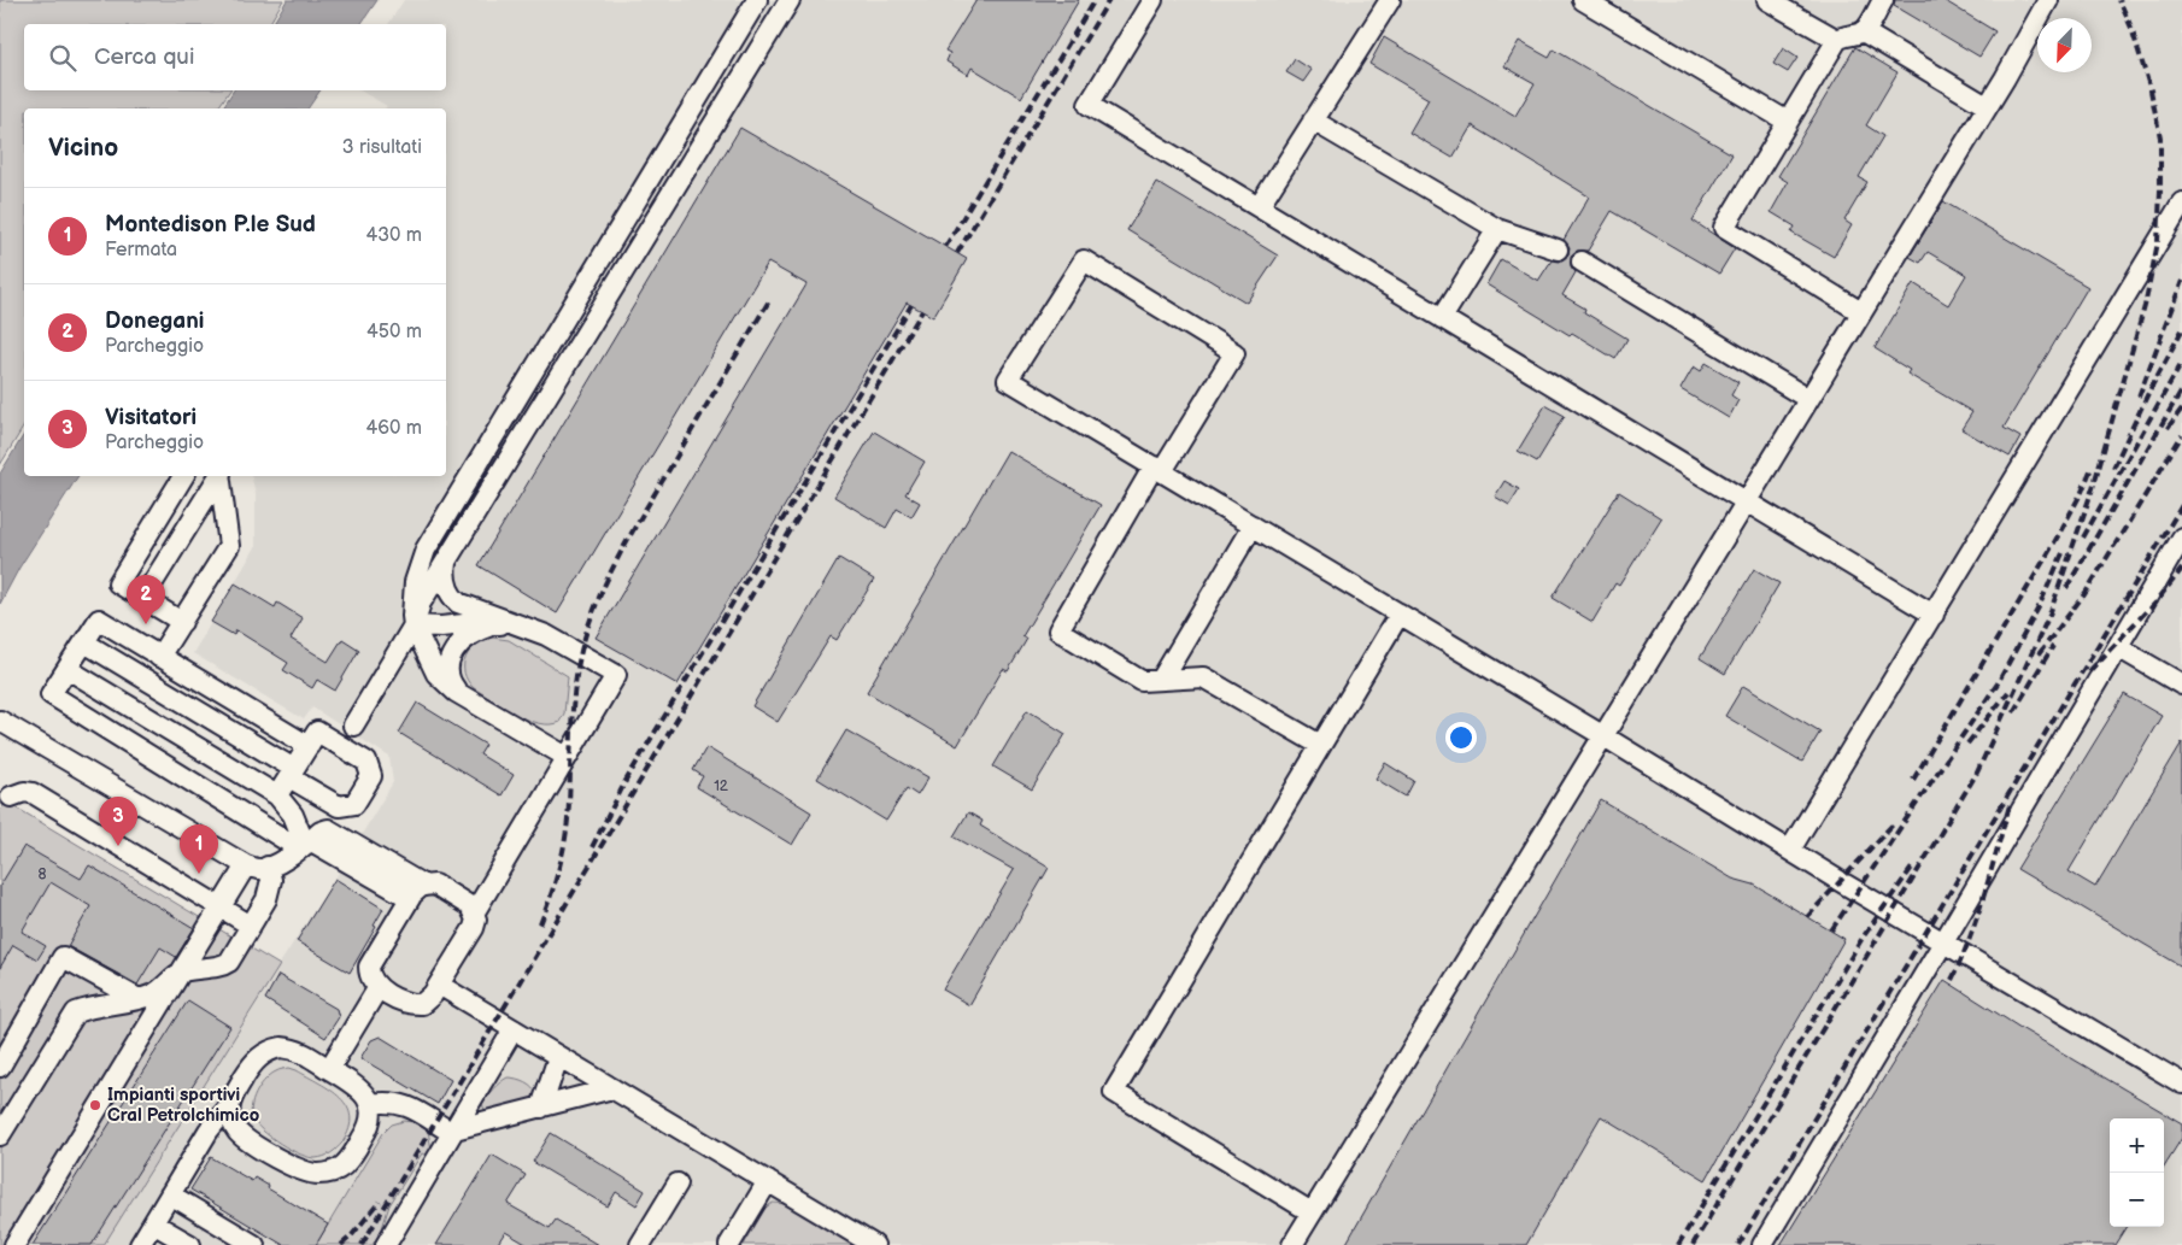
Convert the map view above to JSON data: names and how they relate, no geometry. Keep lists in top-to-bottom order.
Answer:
{
  "places": ["Impianti sportivi Cral Petrolchimico"],
  "house_numbers": ["12", "8"],
  "north": "bottom left",
  "page": {
    "search": "Cerca qui",
    "heading": ["Vicino", "3 risultati"],
    "list": [
      {
        "mark": "1",
        "name": "Montedison P.le Sud",
        "note": "Fermata",
        "value": "430 m"
      },
      {
        "mark": "2",
        "name": "Donegani",
        "note": "Parcheggio",
        "value": "450 m"
      },
      {
        "mark": "3",
        "name": "Visitatori",
        "note": "Parcheggio",
        "value": "460 m"
      }
    ],
    "pins": ["2", "3", "1"],
    "map_buttons": ["+", "−"]
  }
}
